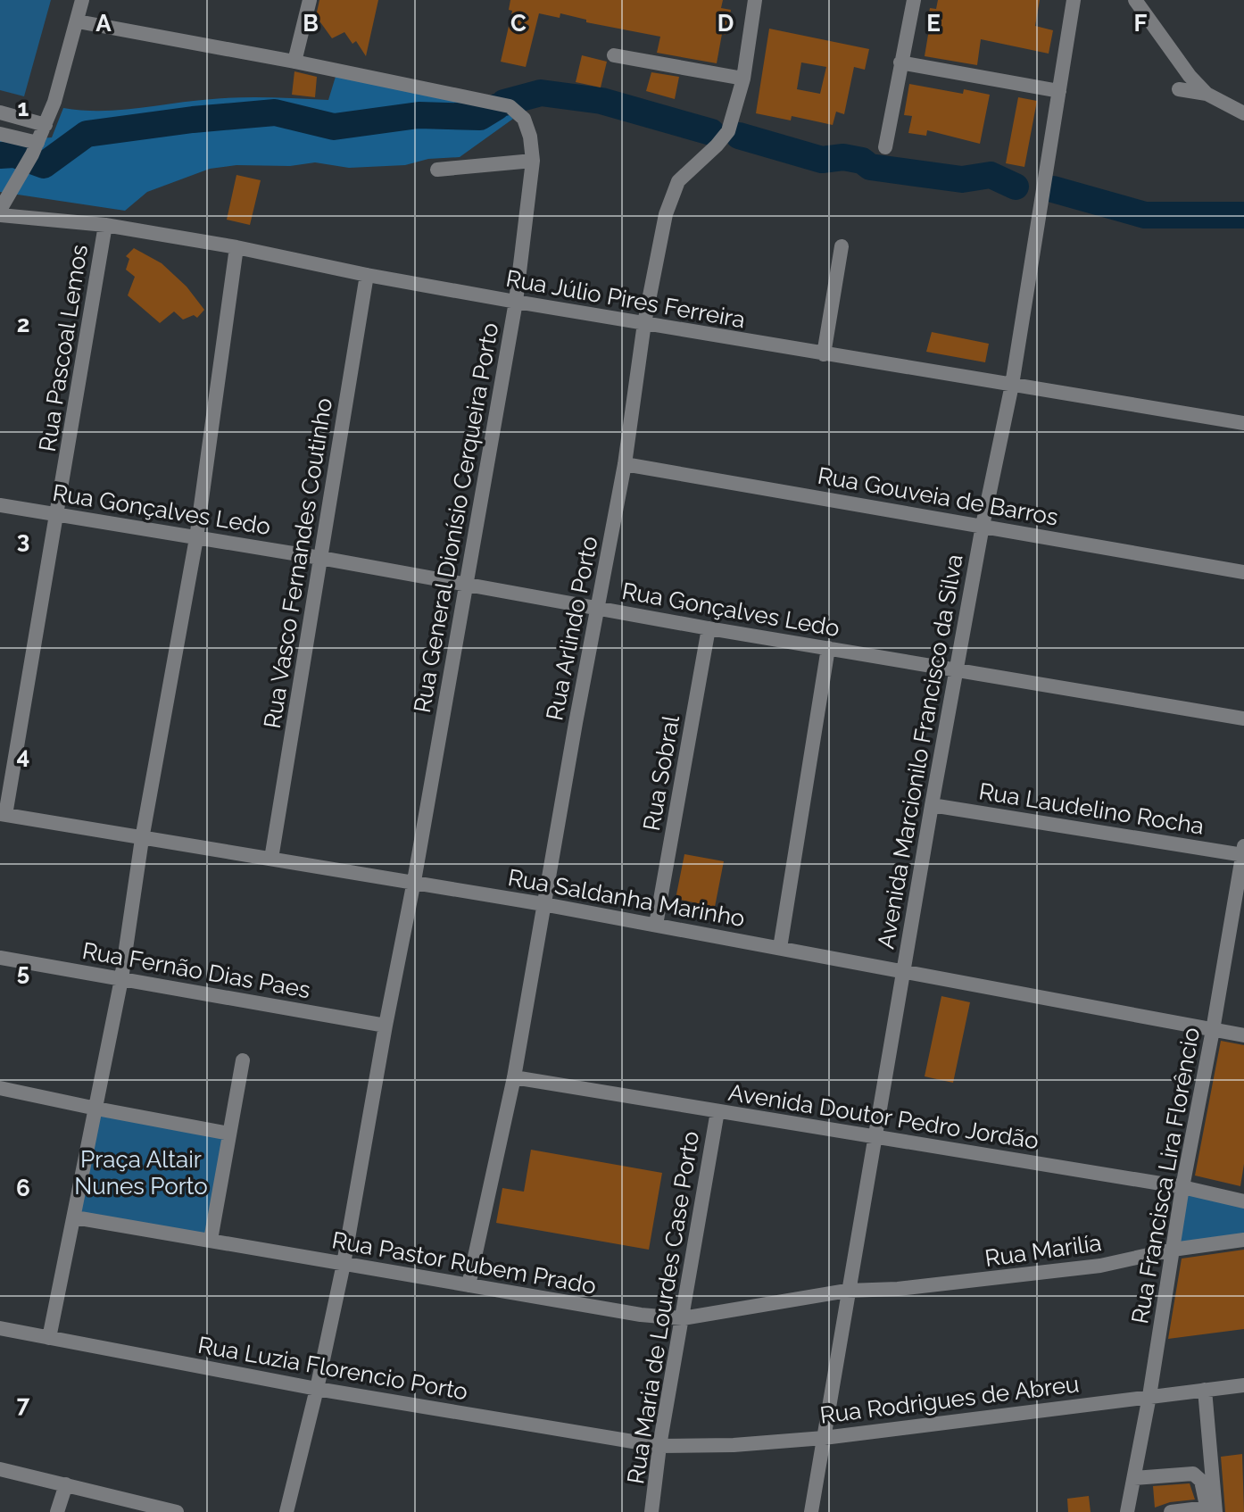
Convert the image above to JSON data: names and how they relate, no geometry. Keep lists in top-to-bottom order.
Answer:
{
  "streets": {
    "street": [
      "Rua Júlio Pires Ferreira",
      "Rua Pascoal Lemos",
      "Rua Gouveia de Barros",
      "Rua Gonçalves Ledo",
      "Rua General Dionísio Cerqueira Porto",
      "Rua Vasco Fernandes Coutinho",
      "Rua Arlindo Porto",
      "Avenida Marcionilo Francisco da Silva",
      "Rua Sobral",
      "Rua Laudelino Rocha",
      "Rua Saldanha Marinho",
      "Rua Fernão Dias Paes",
      "Avenida Doutor Pedro Jordão",
      "Rua Francisca Lira Florêncio",
      "Rua Marilía",
      "Rua Pastor Rubem Prado",
      "Rua Maria de Lourdes Case Porto",
      "Rua Luzia Florencio Porto",
      "Rua Rodrigues de Abreu"
    ]
  },
  "crossings": [
    ["Rua Júlio Pires Ferreira", "Rua Pascoal Lemos"],
    ["Rua Júlio Pires Ferreira", "Rua General Dionísio Cerqueira Porto"],
    ["Rua Júlio Pires Ferreira", "Rua Vasco Fernandes Coutinho"],
    ["Rua Júlio Pires Ferreira", "Rua Arlindo Porto"],
    ["Rua Júlio Pires Ferreira", "Avenida Marcionilo Francisco da Silva"],
    ["Rua Pascoal Lemos", "Rua Gonçalves Ledo"],
    ["Rua Pascoal Lemos", "Rua Saldanha Marinho"],
    ["Rua Gouveia de Barros", "Rua Arlindo Porto"],
    ["Rua Gouveia de Barros", "Avenida Marcionilo Francisco da Silva"],
    ["Rua Gonçalves Ledo", "Rua General Dionísio Cerqueira Porto"],
    ["Rua Gonçalves Ledo", "Rua Vasco Fernandes Coutinho"],
    ["Rua Gonçalves Ledo", "Rua Arlindo Porto"],
    ["Rua Gonçalves Ledo", "Avenida Marcionilo Francisco da Silva"],
    ["Rua Gonçalves Ledo", "Rua Sobral"],
    ["Rua General Dionísio Cerqueira Porto", "Rua Saldanha Marinho"],
    ["Rua General Dionísio Cerqueira Porto", "Rua Fernão Dias Paes"],
    ["Rua General Dionísio Cerqueira Porto", "Rua Pastor Rubem Prado"],
    ["Rua General Dionísio Cerqueira Porto", "Rua Luzia Florencio Porto"],
    ["Rua Vasco Fernandes Coutinho", "Rua Saldanha Marinho"],
    ["Rua Arlindo Porto", "Rua Saldanha Marinho"],
    ["Rua Arlindo Porto", "Avenida Doutor Pedro Jordão"],
    ["Rua Arlindo Porto", "Rua Pastor Rubem Prado"],
    ["Avenida Marcionilo Francisco da Silva", "Rua Laudelino Rocha"],
    ["Avenida Marcionilo Francisco da Silva", "Rua Saldanha Marinho"],
    ["Avenida Marcionilo Francisco da Silva", "Avenida Doutor Pedro Jordão"],
    ["Avenida Marcionilo Francisco da Silva", "Rua Marilía"],
    ["Avenida Marcionilo Francisco da Silva", "Rua Pastor Rubem Prado"],
    ["Avenida Marcionilo Francisco da Silva", "Rua Rodrigues de Abreu"],
    ["Rua Sobral", "Rua Saldanha Marinho"],
    ["Rua Laudelino Rocha", "Rua Francisca Lira Florêncio"],
    ["Rua Saldanha Marinho", "Rua Francisca Lira Florêncio"],
    ["Avenida Doutor Pedro Jordão", "Rua Francisca Lira Florêncio"],
    ["Avenida Doutor Pedro Jordão", "Rua Maria de Lourdes Case Porto"],
    ["Rua Francisca Lira Florêncio", "Rua Marilía"],
    ["Rua Francisca Lira Florêncio", "Rua Rodrigues de Abreu"],
    ["Rua Marilía", "Rua Pastor Rubem Prado"],
    ["Rua Pastor Rubem Prado", "Rua Maria de Lourdes Case Porto"],
    ["Rua Maria de Lourdes Case Porto", "Rua Luzia Florencio Porto"],
    ["Rua Maria de Lourdes Case Porto", "Rua Rodrigues de Abreu"],
    ["Rua Luzia Florencio Porto", "Rua Rodrigues de Abreu"]
  ],
  "parks": ["Praça Altair Nunes Porto"],
  "grid": {
    "columns": [
      "A",
      "B",
      "C",
      "D",
      "E",
      "F"
    ],
    "rows": [
      "1",
      "2",
      "3",
      "4",
      "5",
      "6",
      "7"
    ]
  }
}
